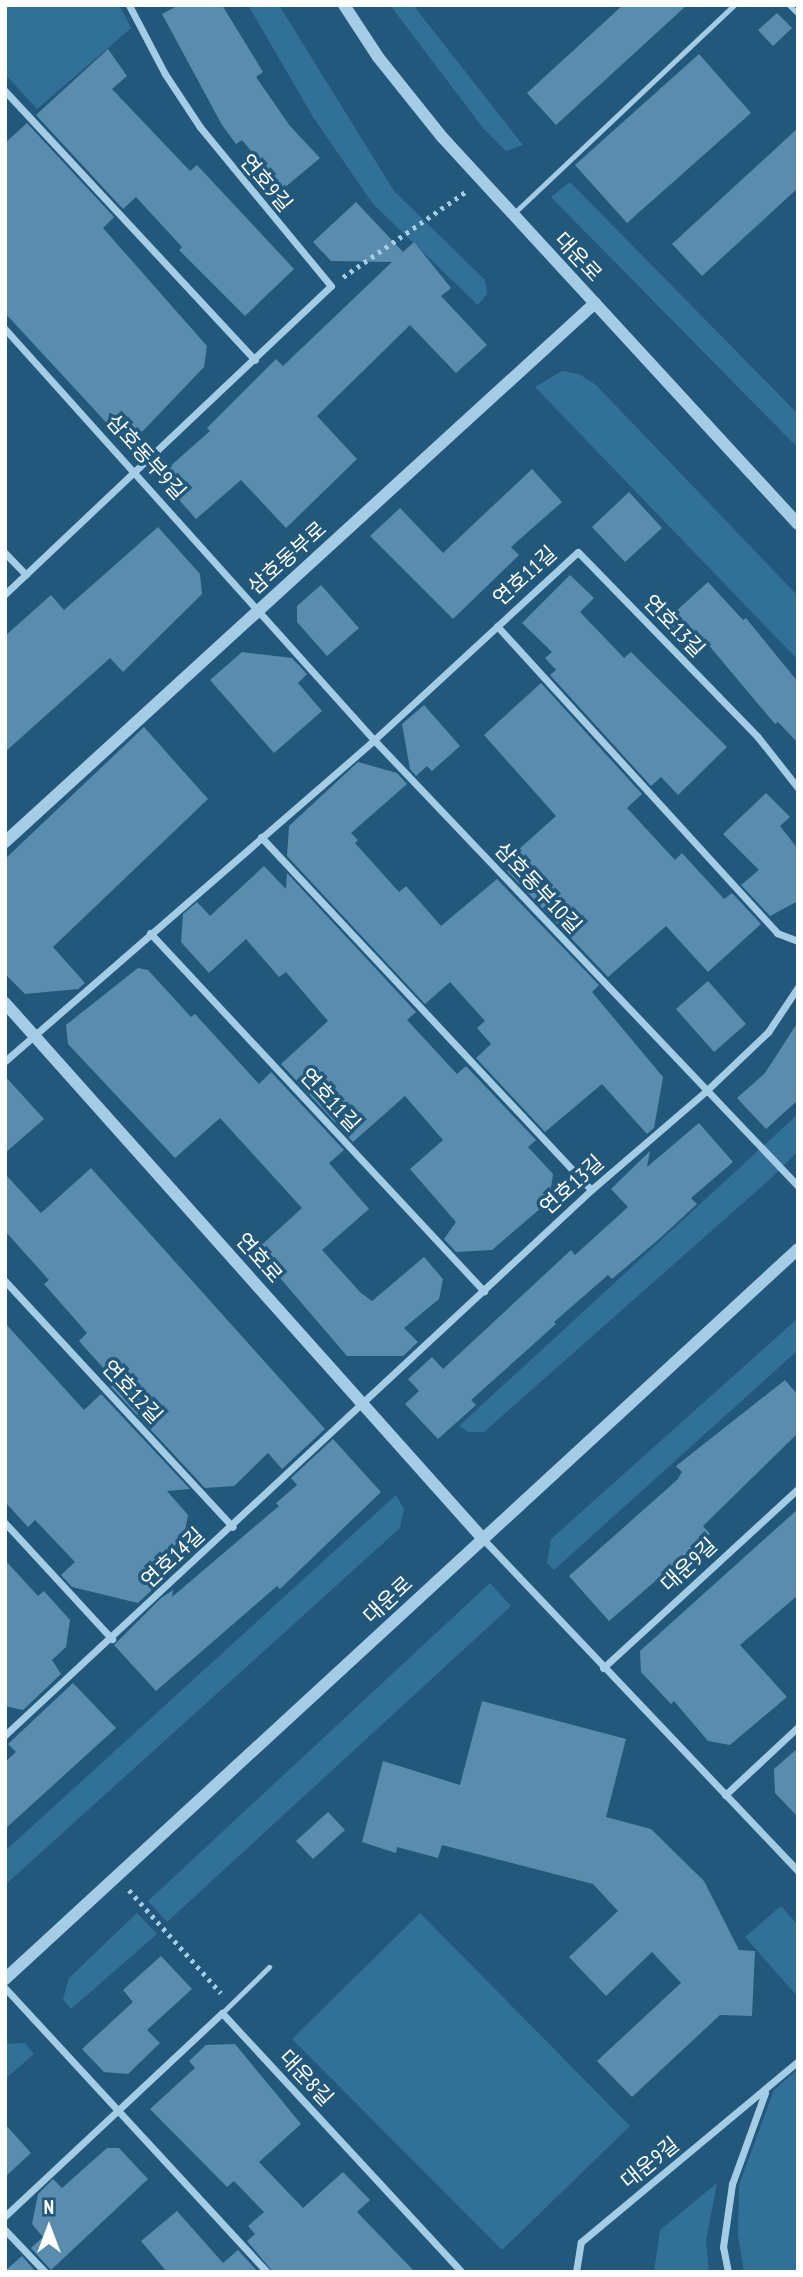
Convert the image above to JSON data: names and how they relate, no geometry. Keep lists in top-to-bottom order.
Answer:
{
  "streets": {
    "street": [
      "연호9길",
      "대운로",
      "삼호동부9길",
      "삼호동부로",
      "연호11길",
      "연호13길",
      "삼호동부10길",
      "연호로",
      "연호12길",
      "연호14길",
      "대운9길",
      "대운8길"
    ]
  },
  "crossings": [
    ["대운로", "삼호동부로"],
    ["대운로", "연호로"],
    ["삼호동부9길", "삼호동부로"],
    ["삼호동부9길", "삼호동부10길"],
    ["삼호동부로", "삼호동부10길"],
    ["연호11길", "연호13길"],
    ["연호11길", "삼호동부10길"],
    ["연호11길", "연호로"],
    ["연호13길", "삼호동부10길"],
    ["연호13길", "연호로"],
    ["연호13길", "연호14길"],
    ["연호로", "연호14길"],
    ["연호12길", "연호14길"]
  ],
  "north": "top"
}
